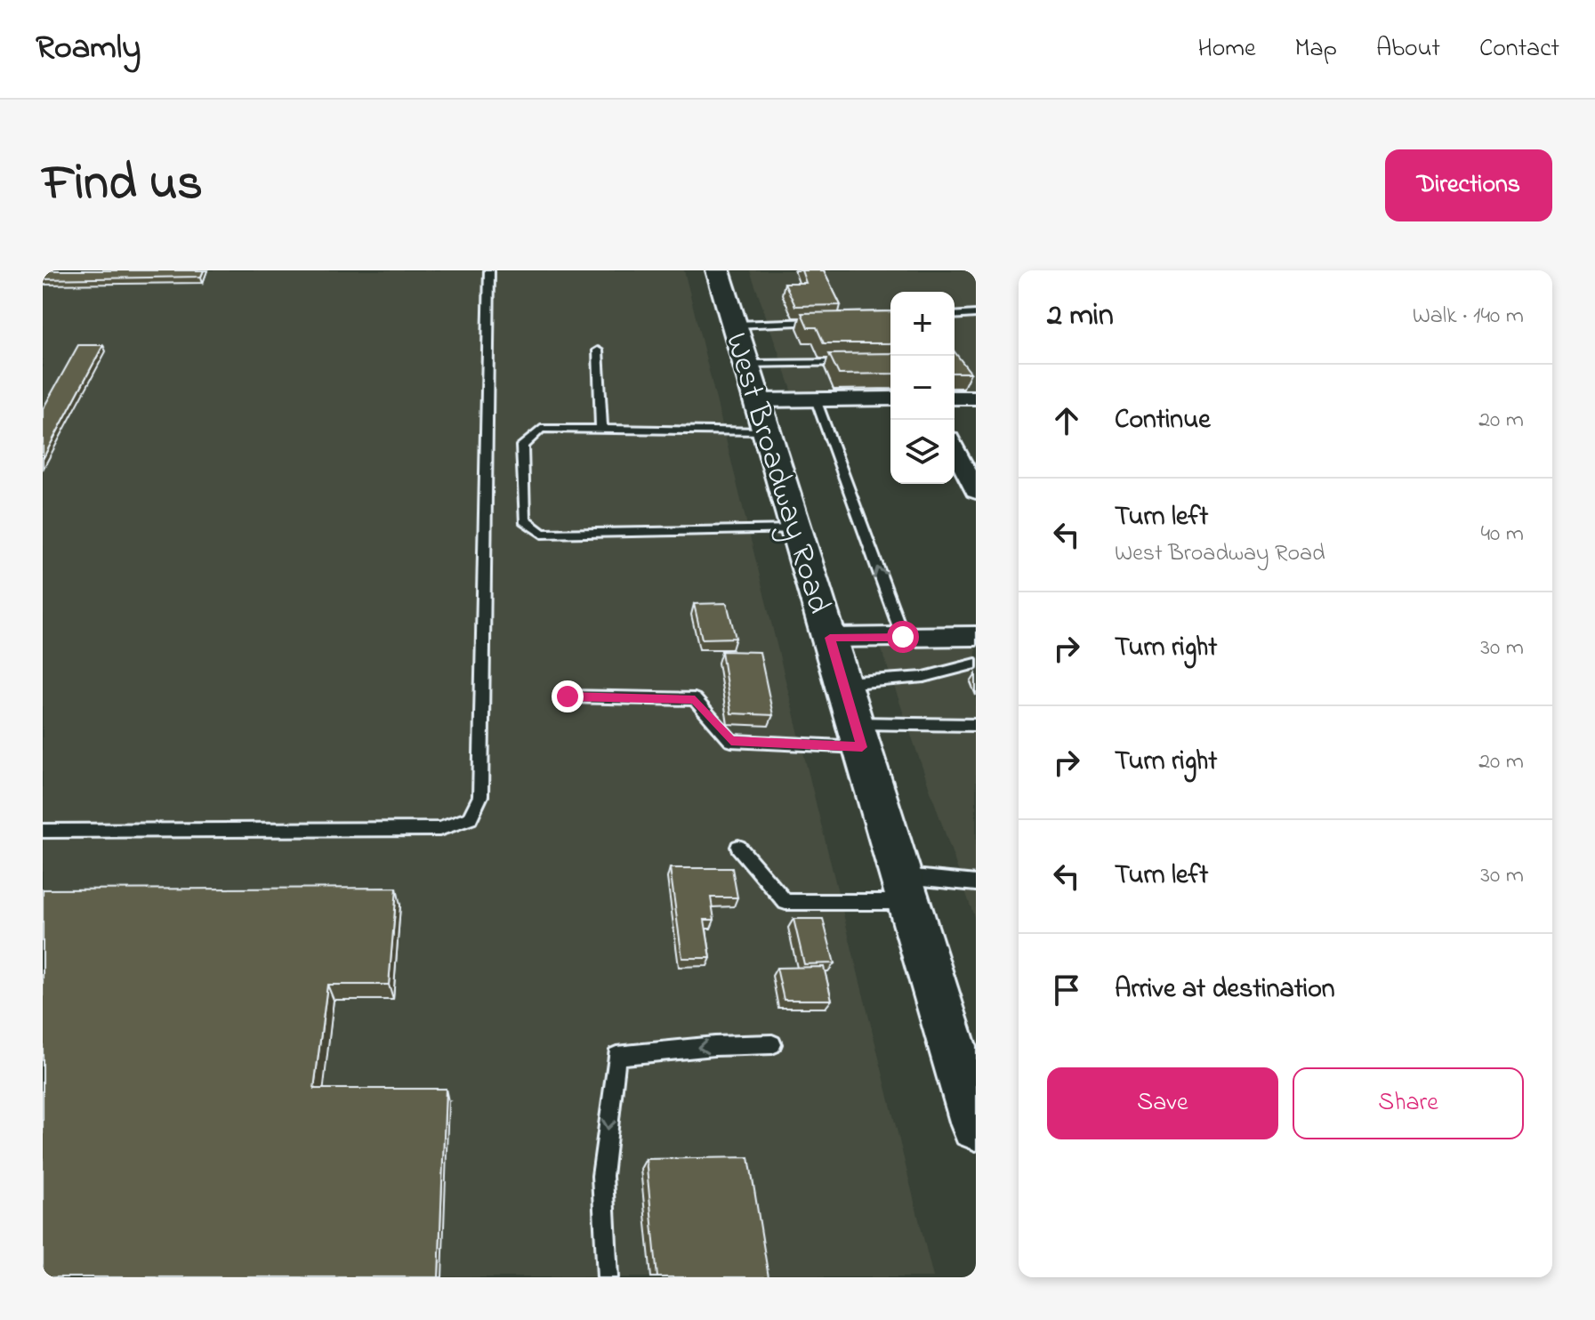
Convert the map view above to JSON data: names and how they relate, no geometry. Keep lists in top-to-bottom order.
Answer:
{
  "streets": {
    "main road": ["West Broadway Road"]
  },
  "page": {
    "header": "Roamly",
    "nav": [
      "Home",
      "Map",
      "About",
      "Contact"
    ],
    "title": "Find us",
    "buttons": [
      "Directions",
      ["Save", "Share"]
    ],
    "heading": ["2 min", "Walk · 140 m"],
    "map_buttons": ["+", "−"],
    "list": [
      ["Continue", "20 m"],
      ["Turn left", "West Broadway Road", "40 m"],
      ["Turn right", "30 m"],
      ["Turn right", "20 m"],
      ["Turn left", "30 m"],
      "Arrive at destination"
    ]
  }
}
